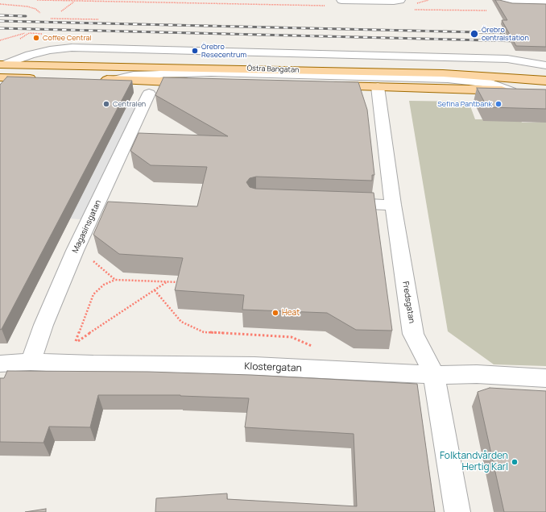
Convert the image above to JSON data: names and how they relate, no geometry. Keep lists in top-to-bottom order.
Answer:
{
  "streets": {
    "main road": ["Östra Bangatan"],
    "street": ["Magasinsgatan", "Fredsgatan", "Klostergatan"]
  },
  "crossings": [
    ["Östra Bangatan", "Fredsgatan"],
    ["Magasinsgatan", "Klostergatan"],
    ["Fredsgatan", "Klostergatan"]
  ],
  "places": [
    "Örebro centralstation",
    "Coffee Central",
    "Örebro Resecentrum",
    "Centralen",
    "Sefina Pantbank",
    "Heat",
    "Folktandvården Hertig Karl"
  ]
}
